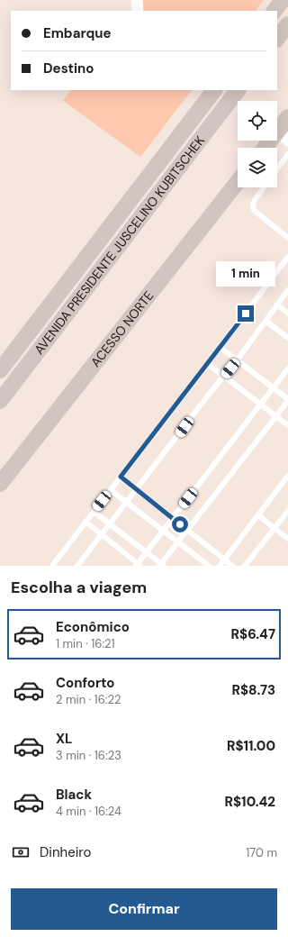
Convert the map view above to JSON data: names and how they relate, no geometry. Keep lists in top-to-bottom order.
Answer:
{
  "streets": {
    "main road": ["AVENIDA PRESIDENTE JUSCELINO KUBITSCHEK", "ACESSO NORTE"]
  },
  "page": {
    "banner": ["Embarque", "Destino"],
    "bubble": "1 min",
    "heading": "Escolha a viagem",
    "list": [
      {
        "name": "Econômico",
        "note": "1 min · 16:21",
        "value": "R$6.47"
      },
      {
        "name": "Conforto",
        "note": "2 min · 16:22",
        "value": "R$8.73"
      },
      {
        "name": "XL",
        "note": "3 min · 16:23",
        "value": "R$11.00"
      },
      {
        "name": "Black",
        "note": "4 min · 16:24",
        "value": "R$10.42"
      }
    ],
    "pay": ["Dinheiro", "170 m"],
    "buttons": "Confirmar"
  }
}
